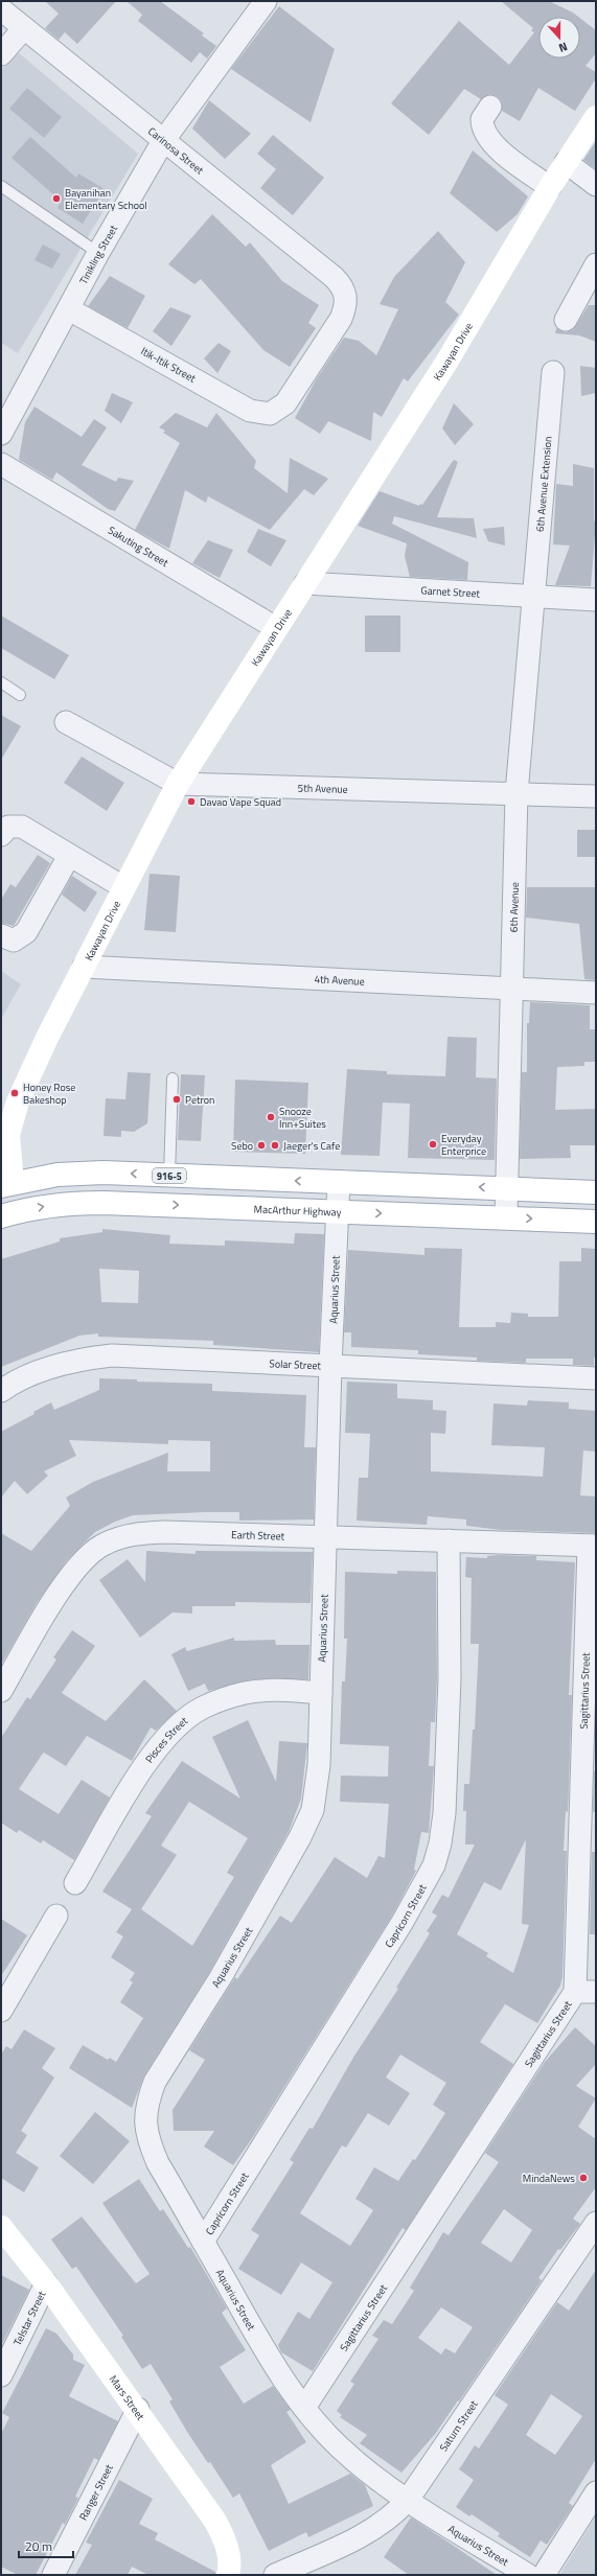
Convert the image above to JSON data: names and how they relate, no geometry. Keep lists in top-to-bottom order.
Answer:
{
  "streets": {
    "street": [
      "Carinosa Street",
      "Tinikling Street",
      "Kawayan Drive",
      "Itik-Itik Street",
      "6th Avenue Extension",
      "Sakuting Street",
      "Garnet Street",
      "5th Avenue",
      "6th Avenue",
      "4th Avenue",
      "916-5",
      "MacArthur Highway",
      "Aquarius Street",
      "Solar Street",
      "Earth Street",
      "Sagittarius Street",
      "Pisces Street",
      "Capricorn Street",
      "Telstar Street",
      "Mars Street",
      "Saturn Street",
      "Ranger Street"
    ]
  },
  "crossings": [
    ["Carinosa Street", "Tinikling Street"],
    ["Carinosa Street", "Itik-Itik Street"],
    ["Tinikling Street", "Itik-Itik Street"],
    ["Kawayan Drive", "Sakuting Street"],
    ["Kawayan Drive", "Garnet Street"],
    ["Kawayan Drive", "5th Avenue"],
    ["Kawayan Drive", "4th Avenue"],
    ["Kawayan Drive", "916-5"],
    ["6th Avenue Extension", "Garnet Street"],
    ["6th Avenue Extension", "6th Avenue"],
    ["Garnet Street", "6th Avenue"],
    ["5th Avenue", "6th Avenue"],
    ["6th Avenue", "4th Avenue"],
    ["6th Avenue", "916-5"],
    ["6th Avenue", "MacArthur Highway"],
    ["916-5", "Aquarius Street"],
    ["MacArthur Highway", "Aquarius Street"],
    ["Aquarius Street", "Solar Street"],
    ["Aquarius Street", "Earth Street"],
    ["Aquarius Street", "Sagittarius Street"],
    ["Aquarius Street", "Pisces Street"],
    ["Aquarius Street", "Capricorn Street"],
    ["Aquarius Street", "Saturn Street"],
    ["Earth Street", "Sagittarius Street"],
    ["Earth Street", "Capricorn Street"],
    ["Telstar Street", "Mars Street"],
    ["Mars Street", "Ranger Street"]
  ],
  "places": [
    "Bayanihan Elementary School",
    "Davao Vape Squad",
    "Honey Rose Bakeshop",
    "Petron",
    "Snooze Inn+Suites",
    "Everyday Enterprice",
    "Sebo",
    "Jaeger's Cafe",
    "MindaNews"
  ],
  "scale_bar": "20 m",
  "north": "bottom"
}
